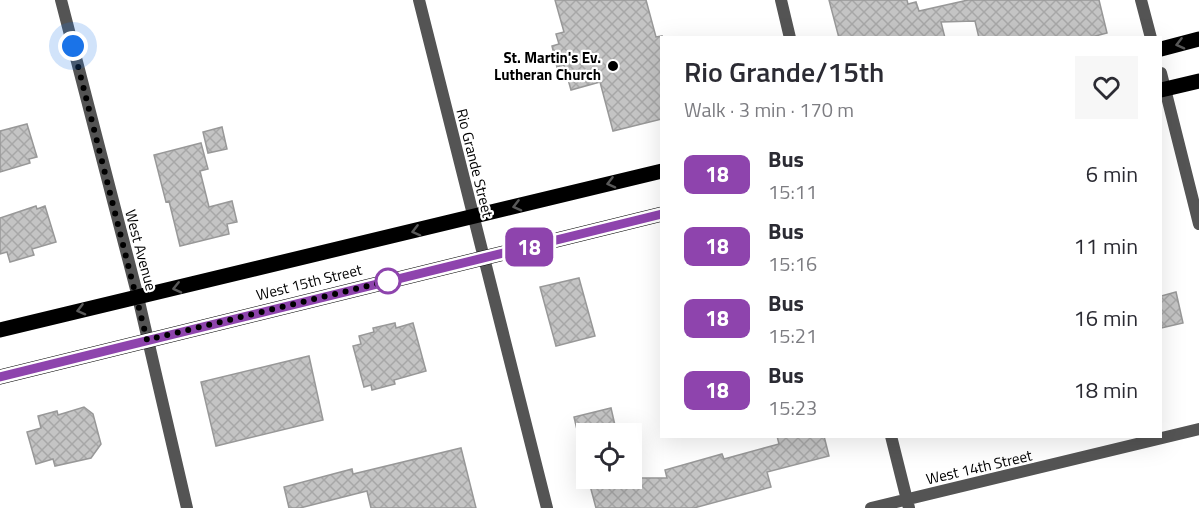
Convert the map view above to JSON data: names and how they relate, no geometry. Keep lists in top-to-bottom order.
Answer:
{
  "streets": {
    "main road": ["West 15th Street"],
    "street": ["Rio Grande Street", "West Avenue", "West 14th Street"]
  },
  "crossings": [
    ["Rio Grande Street", "West 15th Street"],
    ["West Avenue", "West 15th Street"]
  ],
  "places": ["St. Martin's Ev. Lutheran Church"],
  "lines": ["bus line 18"],
  "page": {
    "on_map": "18",
    "heading": ["Rio Grande/15th", "Walk · 3 min · 170 m"],
    "list": [
      {
        "mark": "18",
        "name": "Bus",
        "note": "15:11",
        "value": "6 min"
      },
      {
        "mark": "18",
        "name": "Bus",
        "note": "15:16",
        "value": "11 min"
      },
      {
        "mark": "18",
        "name": "Bus",
        "note": "15:21",
        "value": "16 min"
      },
      {
        "mark": "18",
        "name": "Bus",
        "note": "15:23",
        "value": "18 min"
      }
    ]
  }
}
